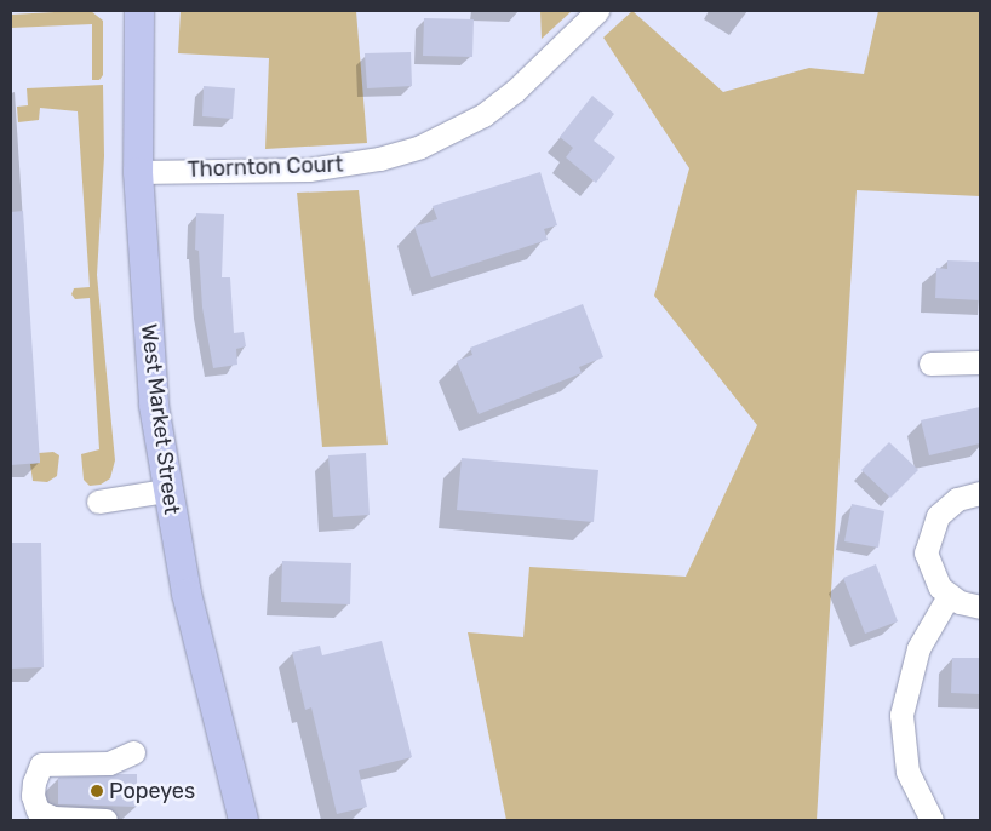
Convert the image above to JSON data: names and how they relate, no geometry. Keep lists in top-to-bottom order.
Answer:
{
  "streets": {
    "main road": ["West Market Street"],
    "street": ["Thornton Court"]
  },
  "crossings": [
    ["Thornton Court", "West Market Street"]
  ],
  "places": ["Popeyes"]
}
